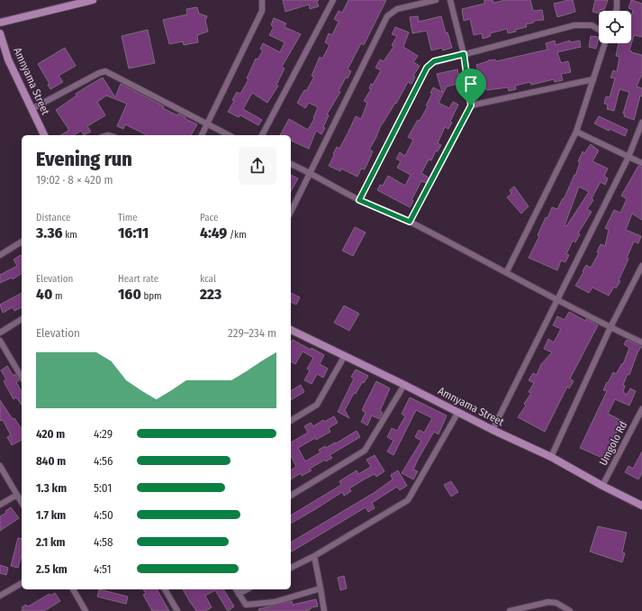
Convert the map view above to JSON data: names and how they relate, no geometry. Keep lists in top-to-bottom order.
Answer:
{
  "streets": {
    "street": ["Amnyama Street", "Umgolo Rd"]
  },
  "crossings": [
    ["Amnyama Street", "Umgolo Rd"]
  ],
  "page": {
    "heading": ["Evening run", "19:02 · 8 × 420 m"],
    "stats": [
      ["Distance", "3.36 km"],
      ["Time", "16:11"],
      ["Pace", "4:49 /km"],
      ["Elevation", "40 m"],
      ["Heart rate", "160 bpm"],
      ["kcal", "223"]
    ],
    "chart": ["Elevation", "229–234 m"],
    "list": [
      {
        "name": "420 m",
        "note": "4:29"
      },
      {
        "name": "840 m",
        "note": "4:56"
      },
      {
        "name": "1.3 km",
        "note": "5:01"
      },
      {
        "name": "1.7 km",
        "note": "4:50"
      },
      {
        "name": "2.1 km",
        "note": "4:58"
      },
      {
        "name": "2.5 km",
        "note": "4:51"
      }
    ]
  }
}
